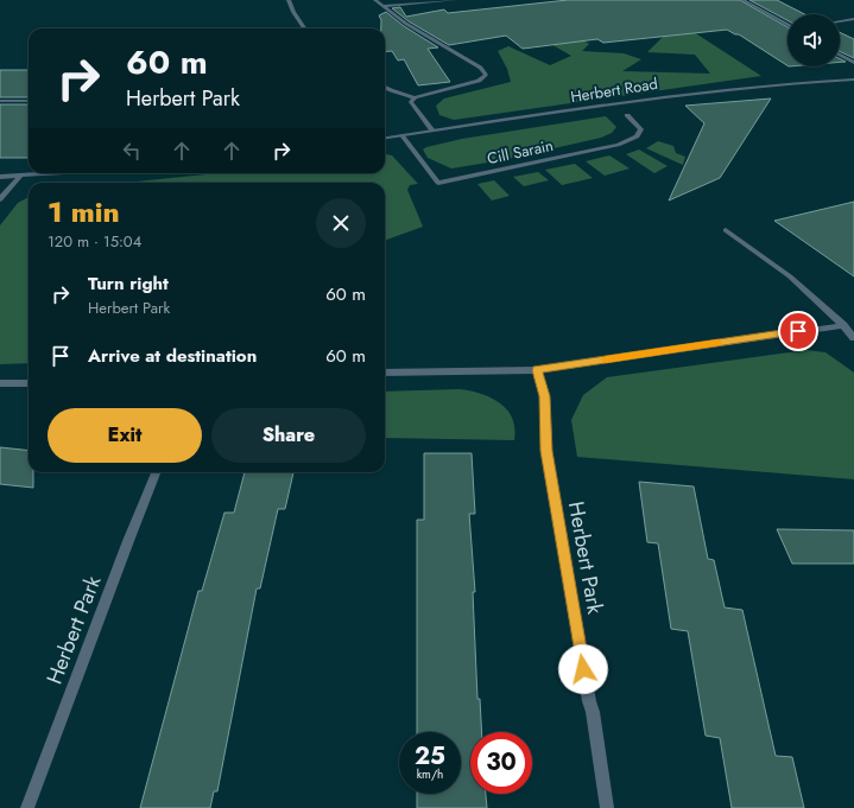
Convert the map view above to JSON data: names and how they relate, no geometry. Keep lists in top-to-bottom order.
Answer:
{
  "streets": {
    "street": ["Herbert Road", "Cill Sarain", "Herbert Park"]
  },
  "crossings": [
    ["Herbert Road", "Cill Sarain"]
  ],
  "page": {
    "turn": ["60 m", "Herbert Park"],
    "heading": ["1 min", "120 m · 15:04"],
    "list": [
      {
        "name": "Turn right",
        "note": "Herbert Park",
        "value": "60 m"
      },
      {
        "name": "Arrive at destination",
        "value": "60 m"
      }
    ],
    "buttons": ["Exit", "Share"],
    "speed": "25 km/h",
    "limit": "30"
  }
}
